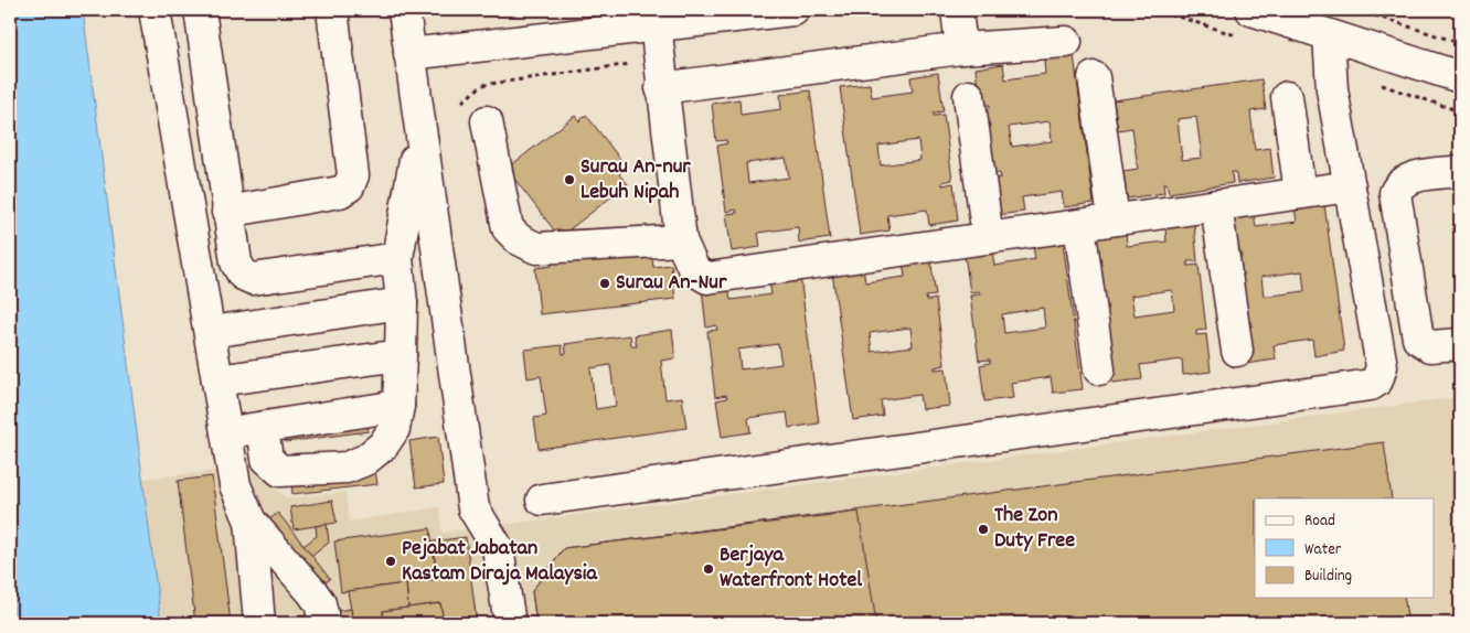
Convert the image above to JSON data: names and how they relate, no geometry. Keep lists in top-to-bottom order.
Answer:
{
  "places": [
    "Surau An-nur Lebuh Nipah",
    "Surau An-Nur",
    "The Zon Duty Free",
    "Pejabat Jabatan Kastam Diraja Malaysia",
    "Berjaya Waterfront Hotel"
  ],
  "legend": ["Road", "Water", "Building"]
}
